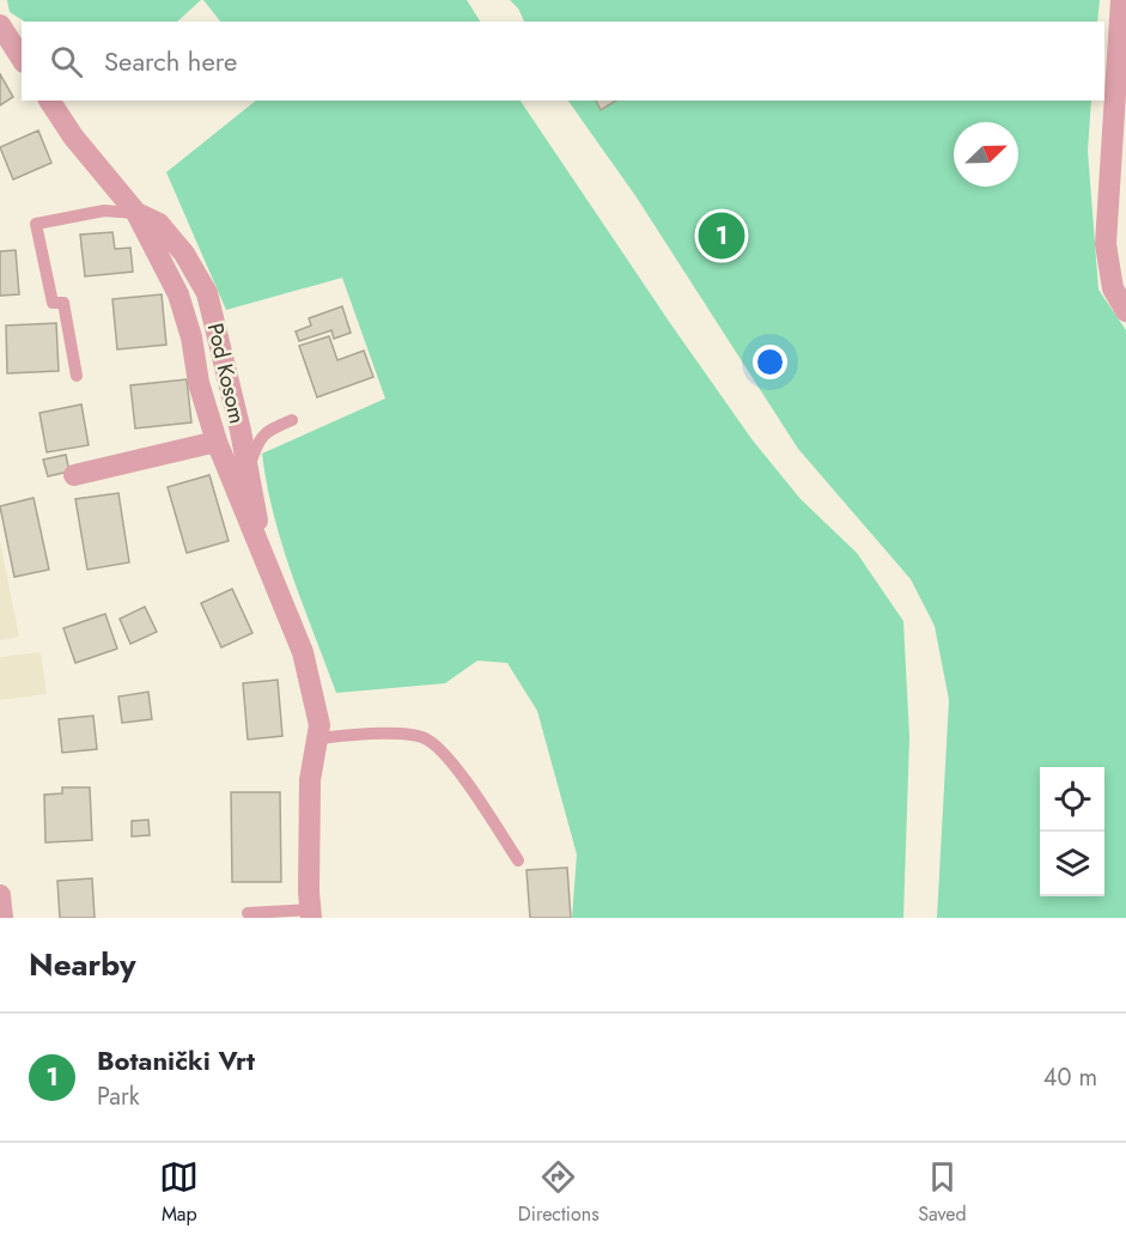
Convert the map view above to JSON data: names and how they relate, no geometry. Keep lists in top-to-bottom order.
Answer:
{
  "streets": {
    "street": ["Pod Kosom"]
  },
  "north": "top right",
  "page": {
    "search": "Search here",
    "pins": "1",
    "heading": "Nearby",
    "list": [
      {
        "mark": "1",
        "name": "Botanički Vrt",
        "note": "Park",
        "value": "40 m"
      }
    ],
    "nav": ["Map", "Directions", "Saved"]
  }
}
